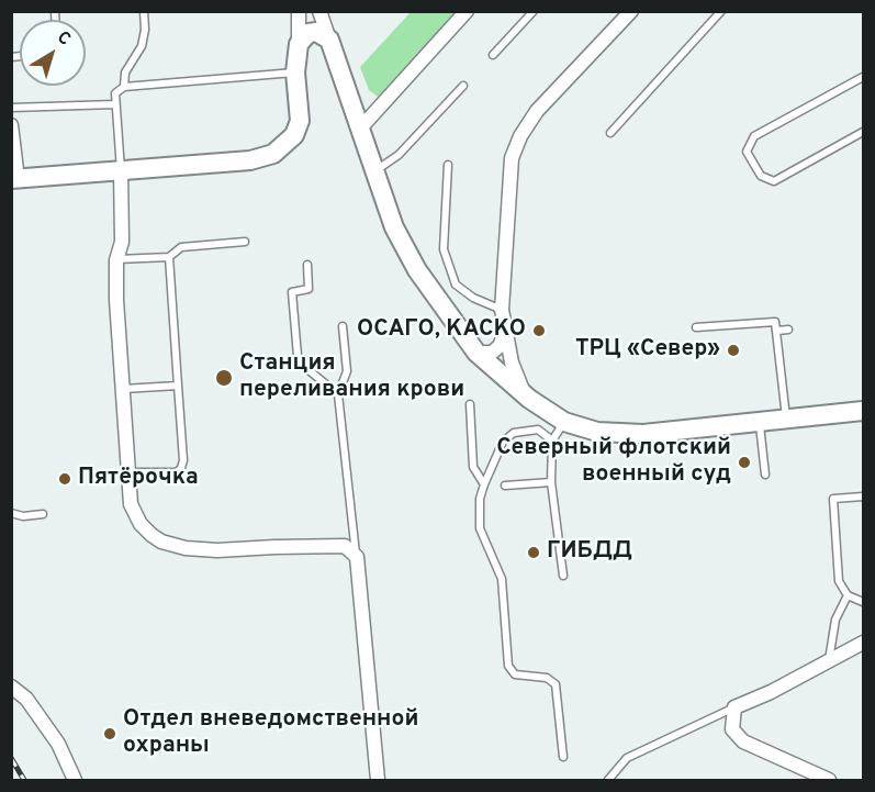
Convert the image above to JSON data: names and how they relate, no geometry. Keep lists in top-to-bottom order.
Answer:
{
  "places": [
    "ОСАГО, КАСКО",
    "ТРЦ «Север»",
    "Станция переливания крови",
    "Северный флотский военный суд",
    "Пятёрочка",
    "ГИБДД",
    "Отдел вневедомственной охраны"
  ],
  "north": "top right"
}
